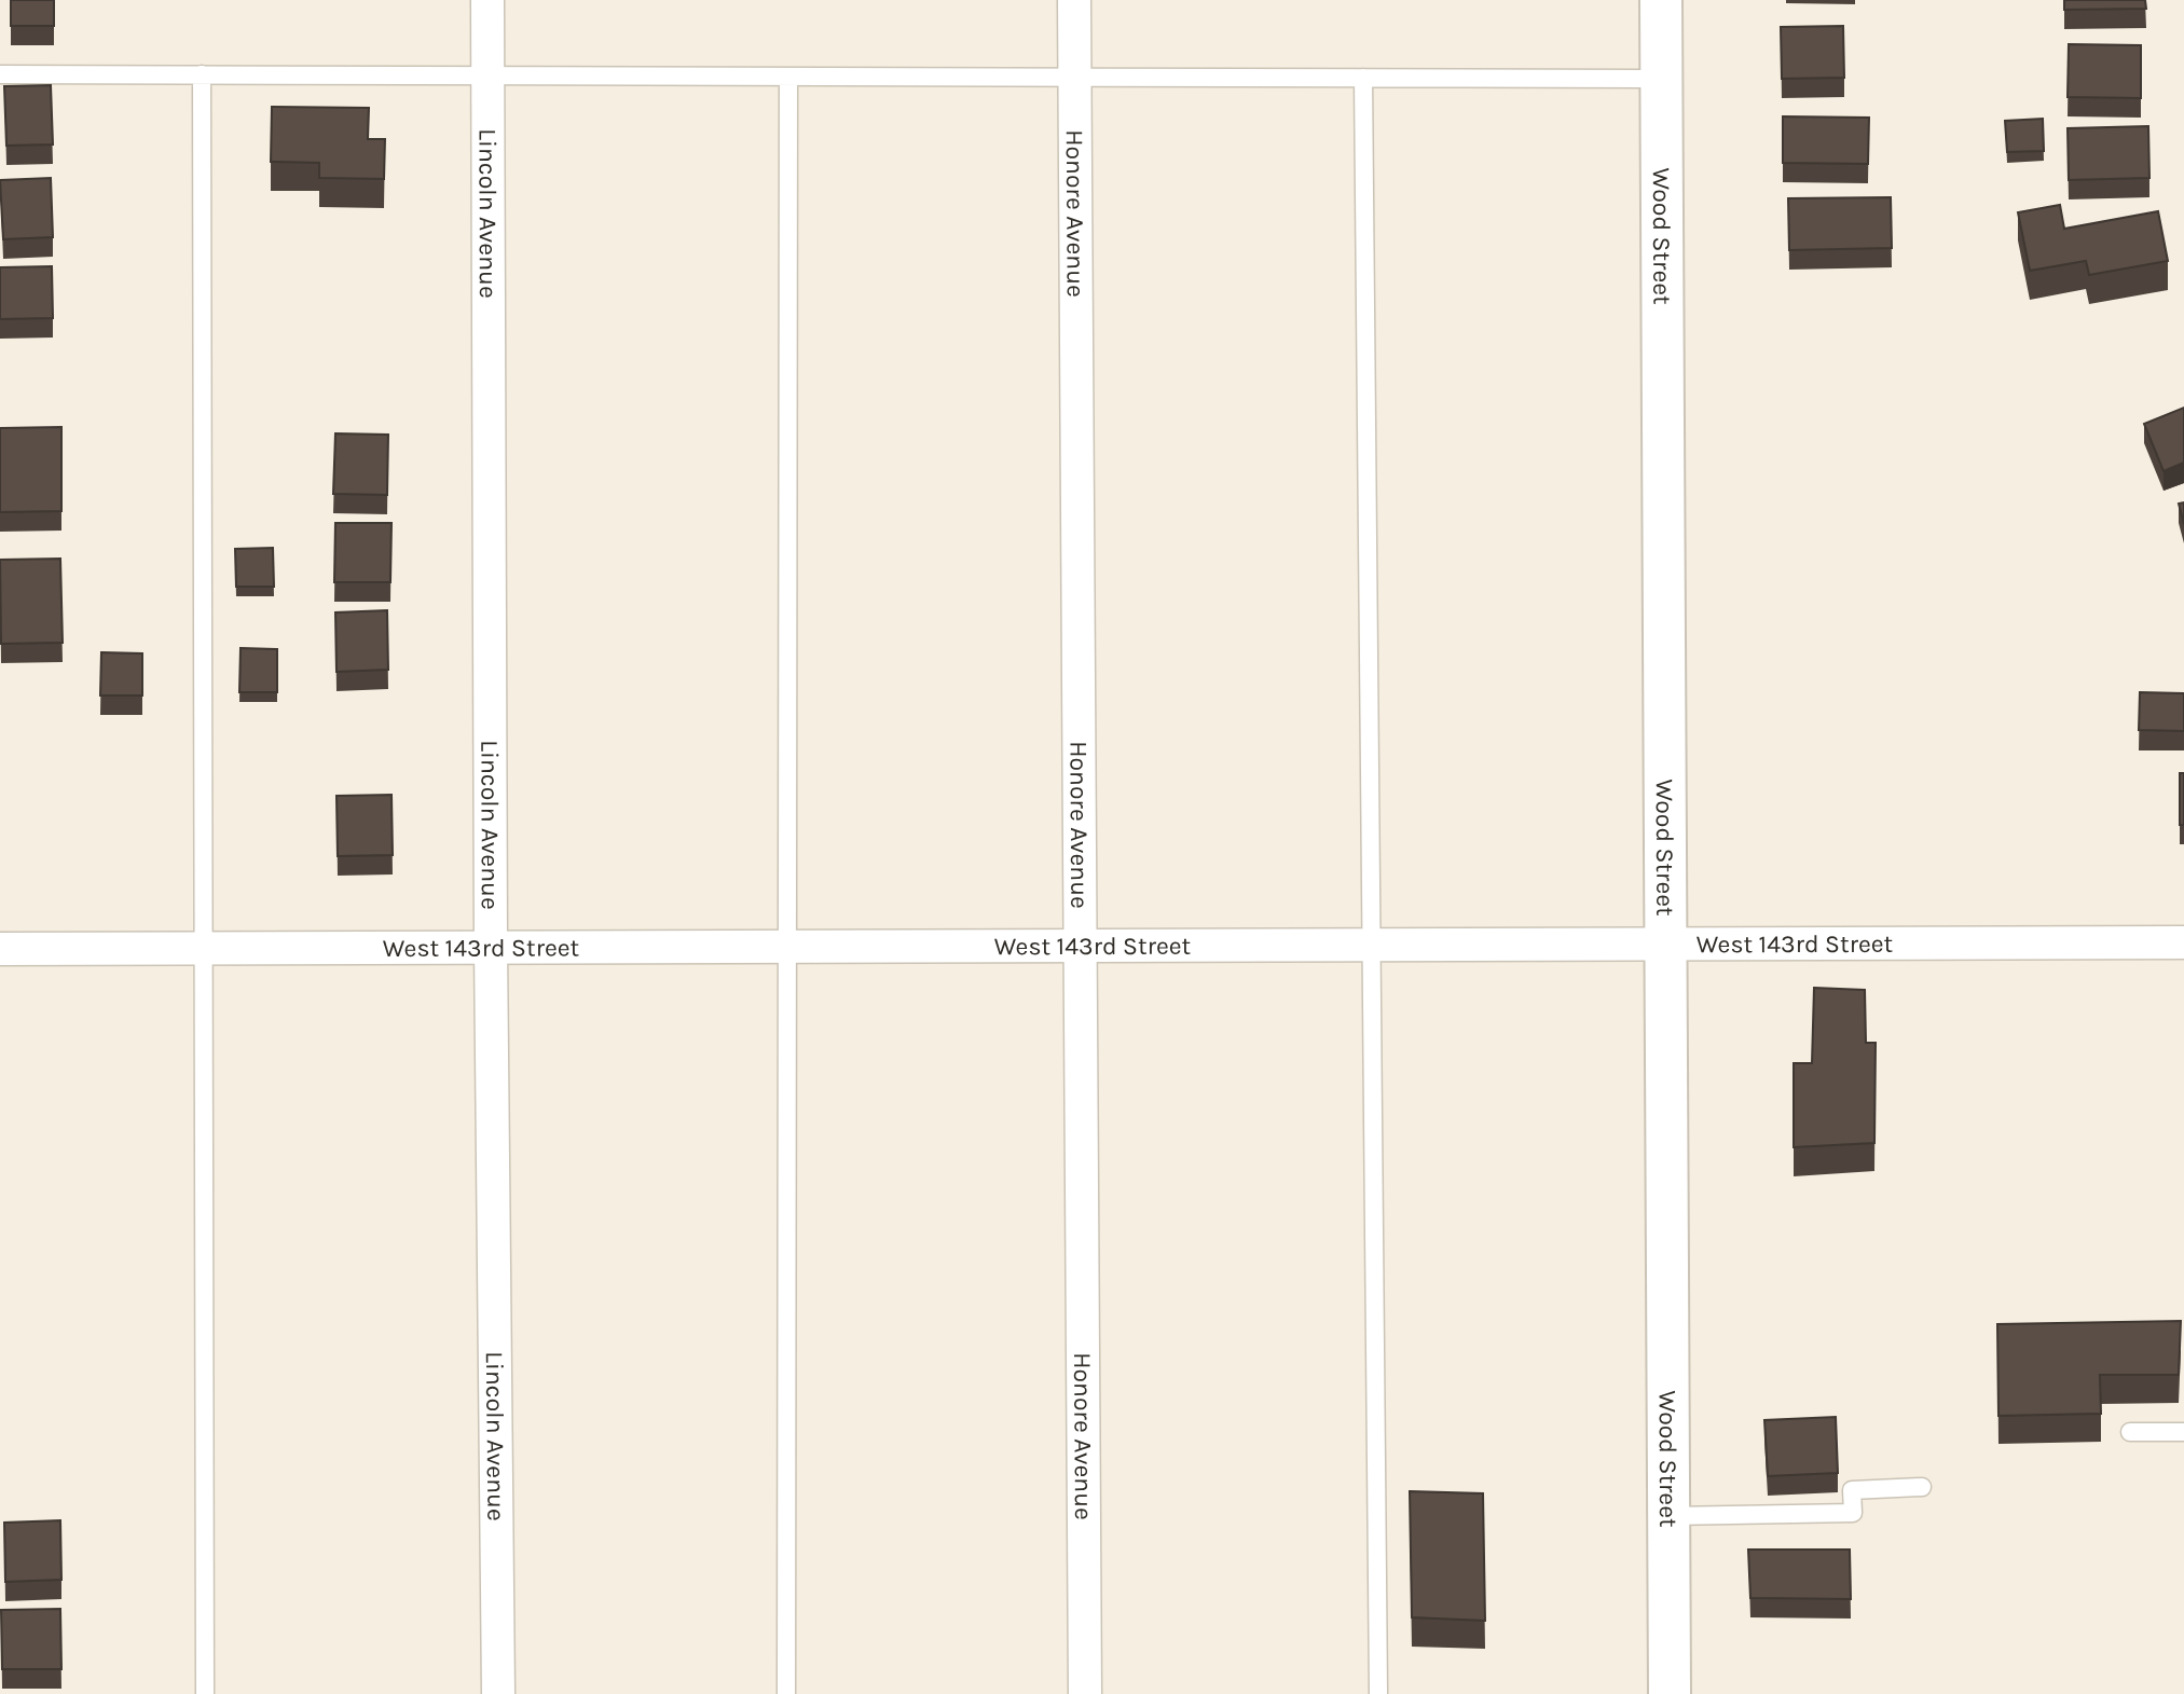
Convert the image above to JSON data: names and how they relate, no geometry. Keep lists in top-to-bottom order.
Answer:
{
  "streets": {
    "main road": ["Wood Street"],
    "street": ["Lincoln Avenue", "Honore Avenue", "West 143rd Street"]
  },
  "crossings": [
    ["Lincoln Avenue", "West 143rd Street"],
    ["Honore Avenue", "West 143rd Street"],
    ["Wood Street", "West 143rd Street"]
  ]
}
